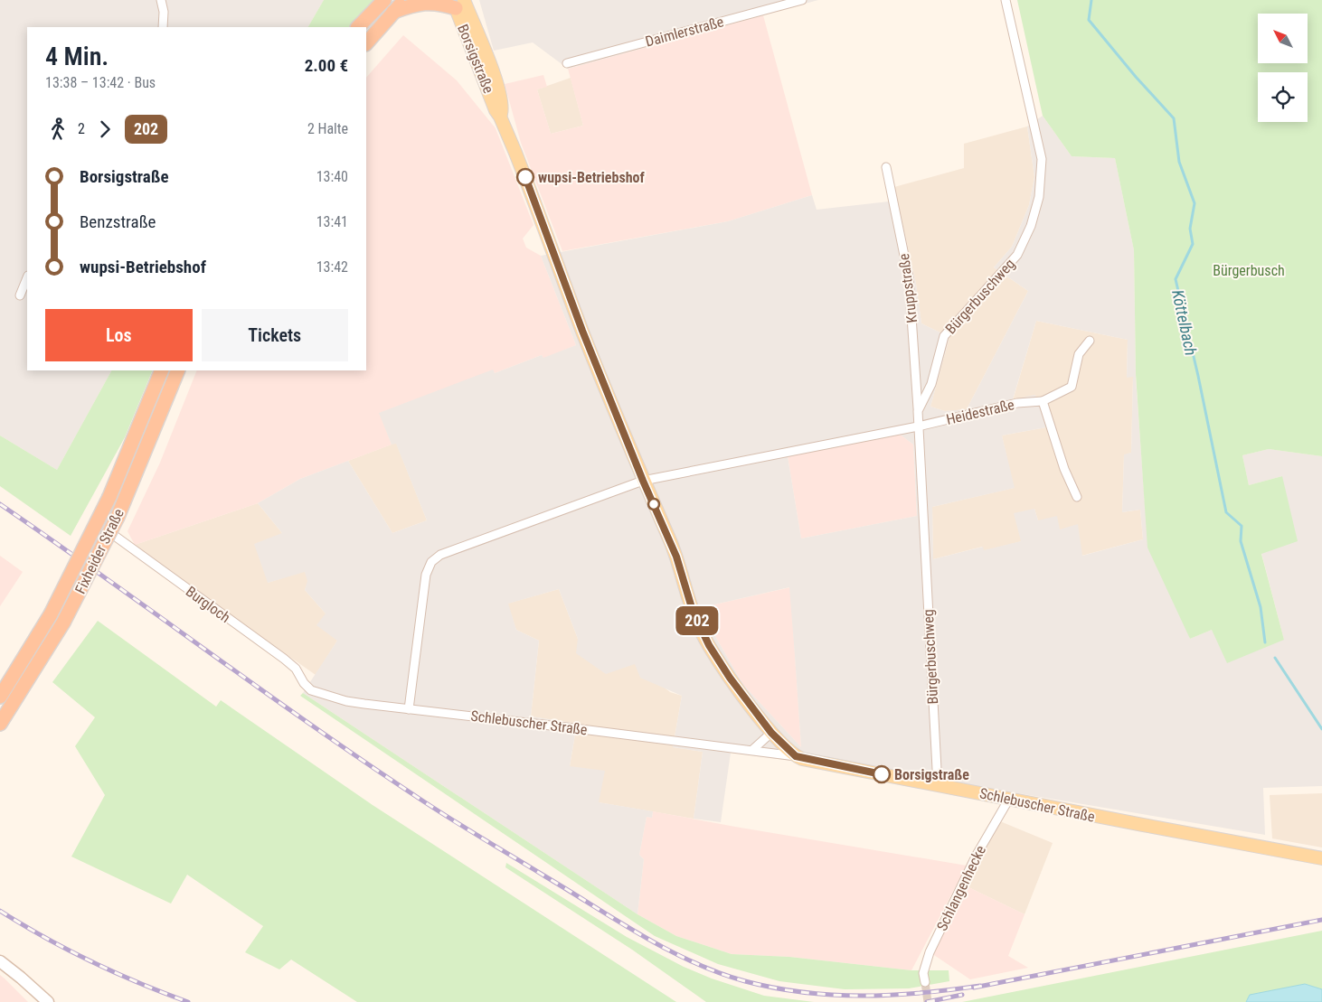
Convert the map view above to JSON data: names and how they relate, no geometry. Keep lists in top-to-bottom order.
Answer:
{
  "streets": {
    "highway": ["Fixheider Straße"],
    "main road": ["Borsigstraße", "Schlebuscher Straße"],
    "street": [
      "Daimlerstraße",
      "Kruppstraße",
      "Bürgerbuschweg",
      "Heidestraße",
      "Burgloch",
      "Schlangenhecke"
    ]
  },
  "crossings": [
    ["Borsigstraße", "Heidestraße"],
    ["Kruppstraße", "Bürgerbuschweg"],
    ["Bürgerbuschweg", "Heidestraße"],
    ["Bürgerbuschweg", "Schlebuscher Straße"],
    ["Heidestraße", "Schlebuscher Straße"],
    ["Burgloch", "Schlebuscher Straße"],
    ["Schlebuscher Straße", "Schlangenhecke"]
  ],
  "water": ["Köttelbach"],
  "parks": ["Bürgerbusch"],
  "places": ["wupsi-Betriebshof", "Borsigstraße"],
  "lines": ["bus line 202"],
  "north": "top left",
  "page": {
    "on_map": "202",
    "heading": ["4 Min.", "13:38 – 13:42 · Bus", "2.00 €"],
    "legs": ["2", "202", "2 Halte"],
    "list": [
      {
        "name": "Borsigstraße",
        "value": "13:40"
      },
      {
        "name": "Benzstraße",
        "value": "13:41"
      },
      {
        "name": "wupsi-Betriebshof",
        "value": "13:42"
      }
    ],
    "buttons": ["Los", "Tickets"]
  }
}
